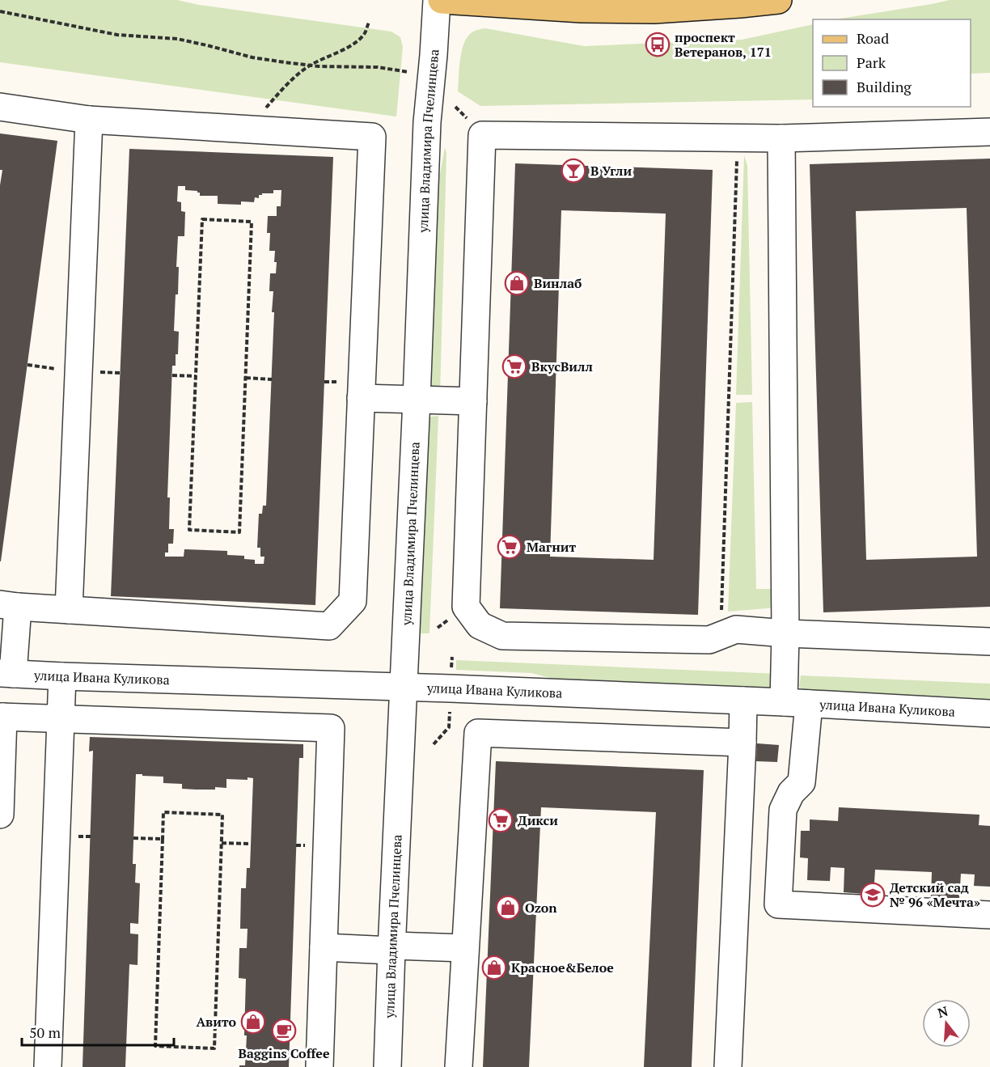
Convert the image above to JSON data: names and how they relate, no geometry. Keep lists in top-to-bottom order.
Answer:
{
  "streets": {
    "street": ["улица Владимира Пчелинцева", "улица Ивана Куликова"]
  },
  "crossings": [
    ["улица Владимира Пчелинцева", "улица Ивана Куликова"]
  ],
  "places": {
    "bus stop": ["проспект Ветеранов, 171"],
    "bar": ["В Угли"],
    "shop": [
      "Винлаб",
      "Ozon",
      "Красное&Белое",
      "Авито"
    ],
    "supermarket": ["ВкусВилл", "Магнит", "Дикси"],
    "school or university": ["Детский сад № 96 «Мечта»"],
    "cafe": ["Baggins Coffee"]
  },
  "legend": ["Road", "Park", "Building"],
  "scale_bar": "50 m",
  "north": "top"
}
